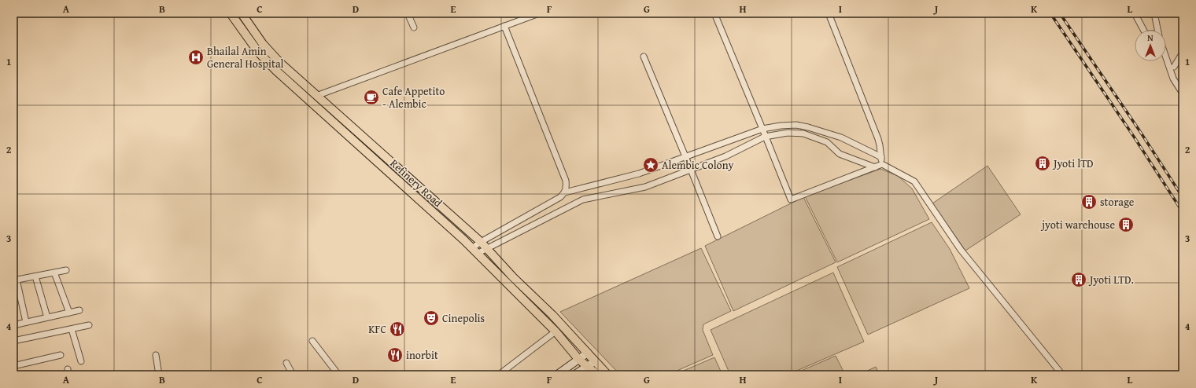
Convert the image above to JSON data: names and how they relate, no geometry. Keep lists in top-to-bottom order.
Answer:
{
  "streets": {
    "main road": ["Refinery Road"]
  },
  "places": {
    "hospital": ["Bhailal Amin General Hospital"],
    "cafe": ["Cafe Appetito - Alembic"],
    "building": [
      "Jyoti lTD",
      "storage",
      "jyoti warehouse",
      "Jyoti LTD."
    ],
    "place": ["Alembic Colony"],
    "theatre": ["Cinepolis"],
    "restaurant": ["KFC", "inorbit"]
  },
  "north": "top",
  "grid": {
    "columns": [
      "A",
      "B",
      "C",
      "D",
      "E",
      "F",
      "G",
      "H",
      "I",
      "J",
      "K",
      "L"
    ],
    "rows": [
      "1",
      "2",
      "3",
      "4"
    ]
  }
}
